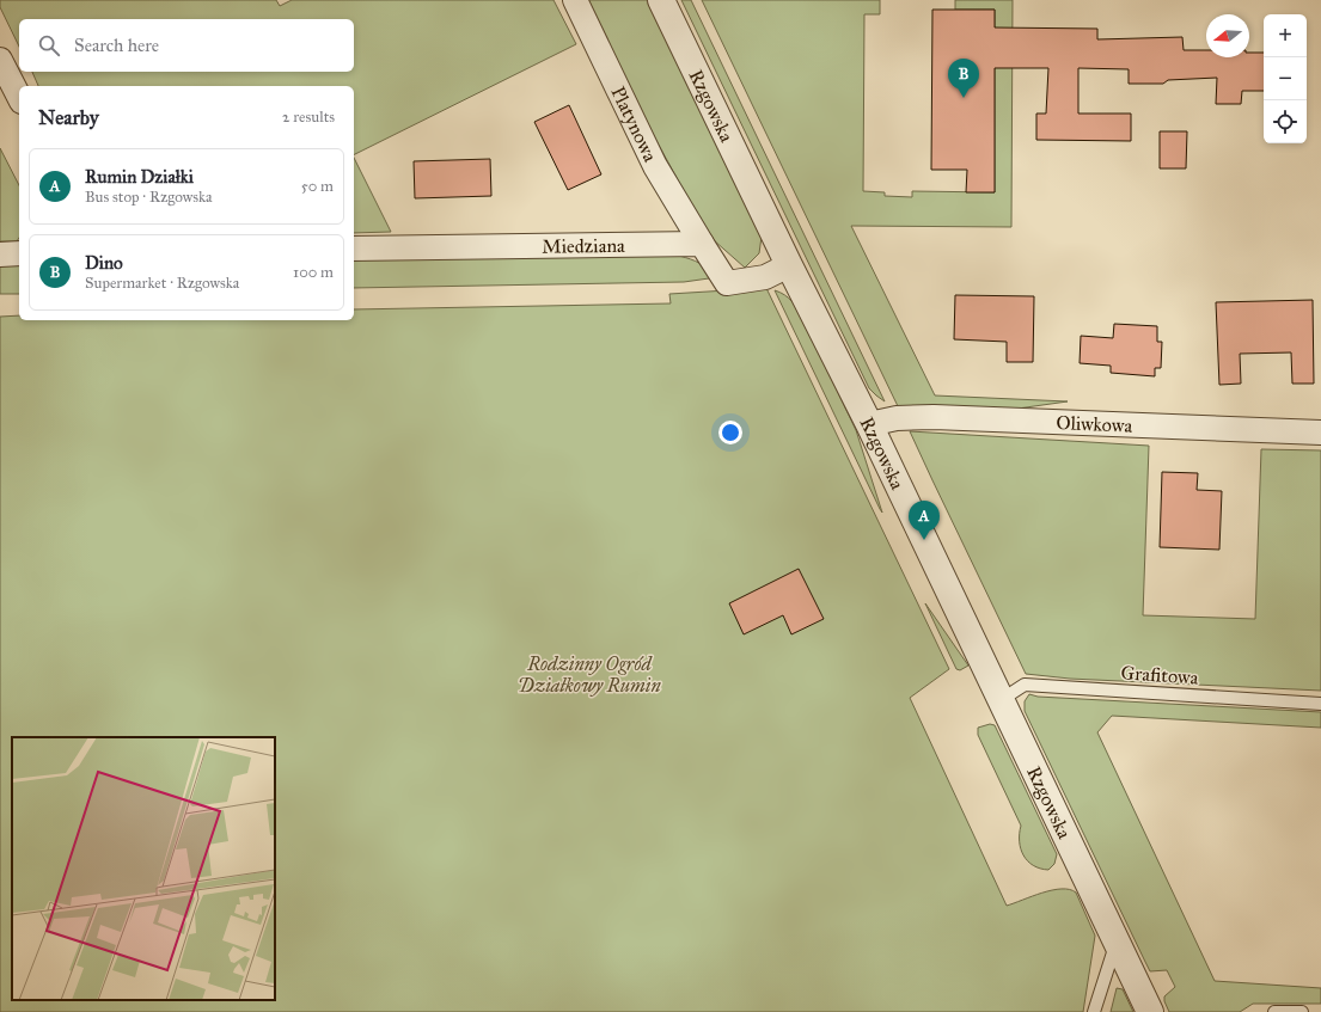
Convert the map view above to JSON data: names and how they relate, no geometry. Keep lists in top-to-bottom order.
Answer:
{
  "streets": {
    "street": [
      "Rzgowska",
      "Platynowa",
      "Miedziana",
      "Oliwkowa"
    ],
    "lane": ["Grafitowa"]
  },
  "crossings": [
    ["Rzgowska", "Oliwkowa"],
    ["Rzgowska", "Grafitowa"],
    ["Platynowa", "Miedziana"]
  ],
  "parks": ["Rodzinny Ogród Działkowy Rumin"],
  "north": "left",
  "page": {
    "map_buttons": ["+", "−"],
    "search": "Search here",
    "pins": ["B", "A"],
    "heading": ["Nearby", "2 results"],
    "list": [
      {
        "mark": "A",
        "name": "Rumin Działki",
        "note": "Bus stop · Rzgowska",
        "value": "50 m"
      },
      {
        "mark": "B",
        "name": "Dino",
        "note": "Supermarket · Rzgowska",
        "value": "100 m"
      }
    ]
  }
}
